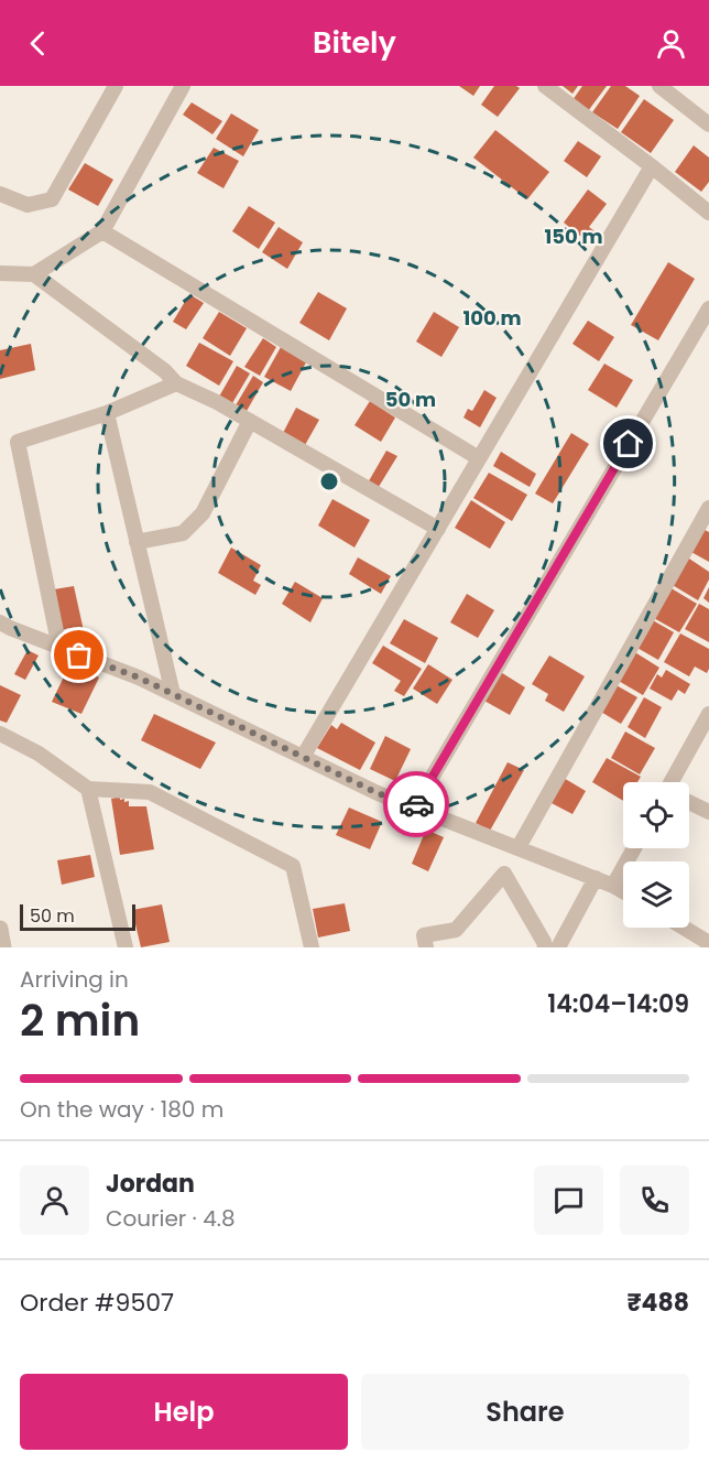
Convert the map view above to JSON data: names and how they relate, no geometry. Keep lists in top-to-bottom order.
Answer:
{
  "scale_bar": "50 m",
  "page": {
    "header": "Bitely",
    "scale": "50 m",
    "heading": ["2 min", "Arriving in", "14:04–14:09"],
    "panel": [
      "Jordan",
      "Courier · 4.8",
      "Order #9507",
      "₹488"
    ],
    "bar": "On the way · 180 m",
    "buttons": ["Help", "Share"]
  },
  "rings": ["150 m", "100 m", "50 m"]
}
